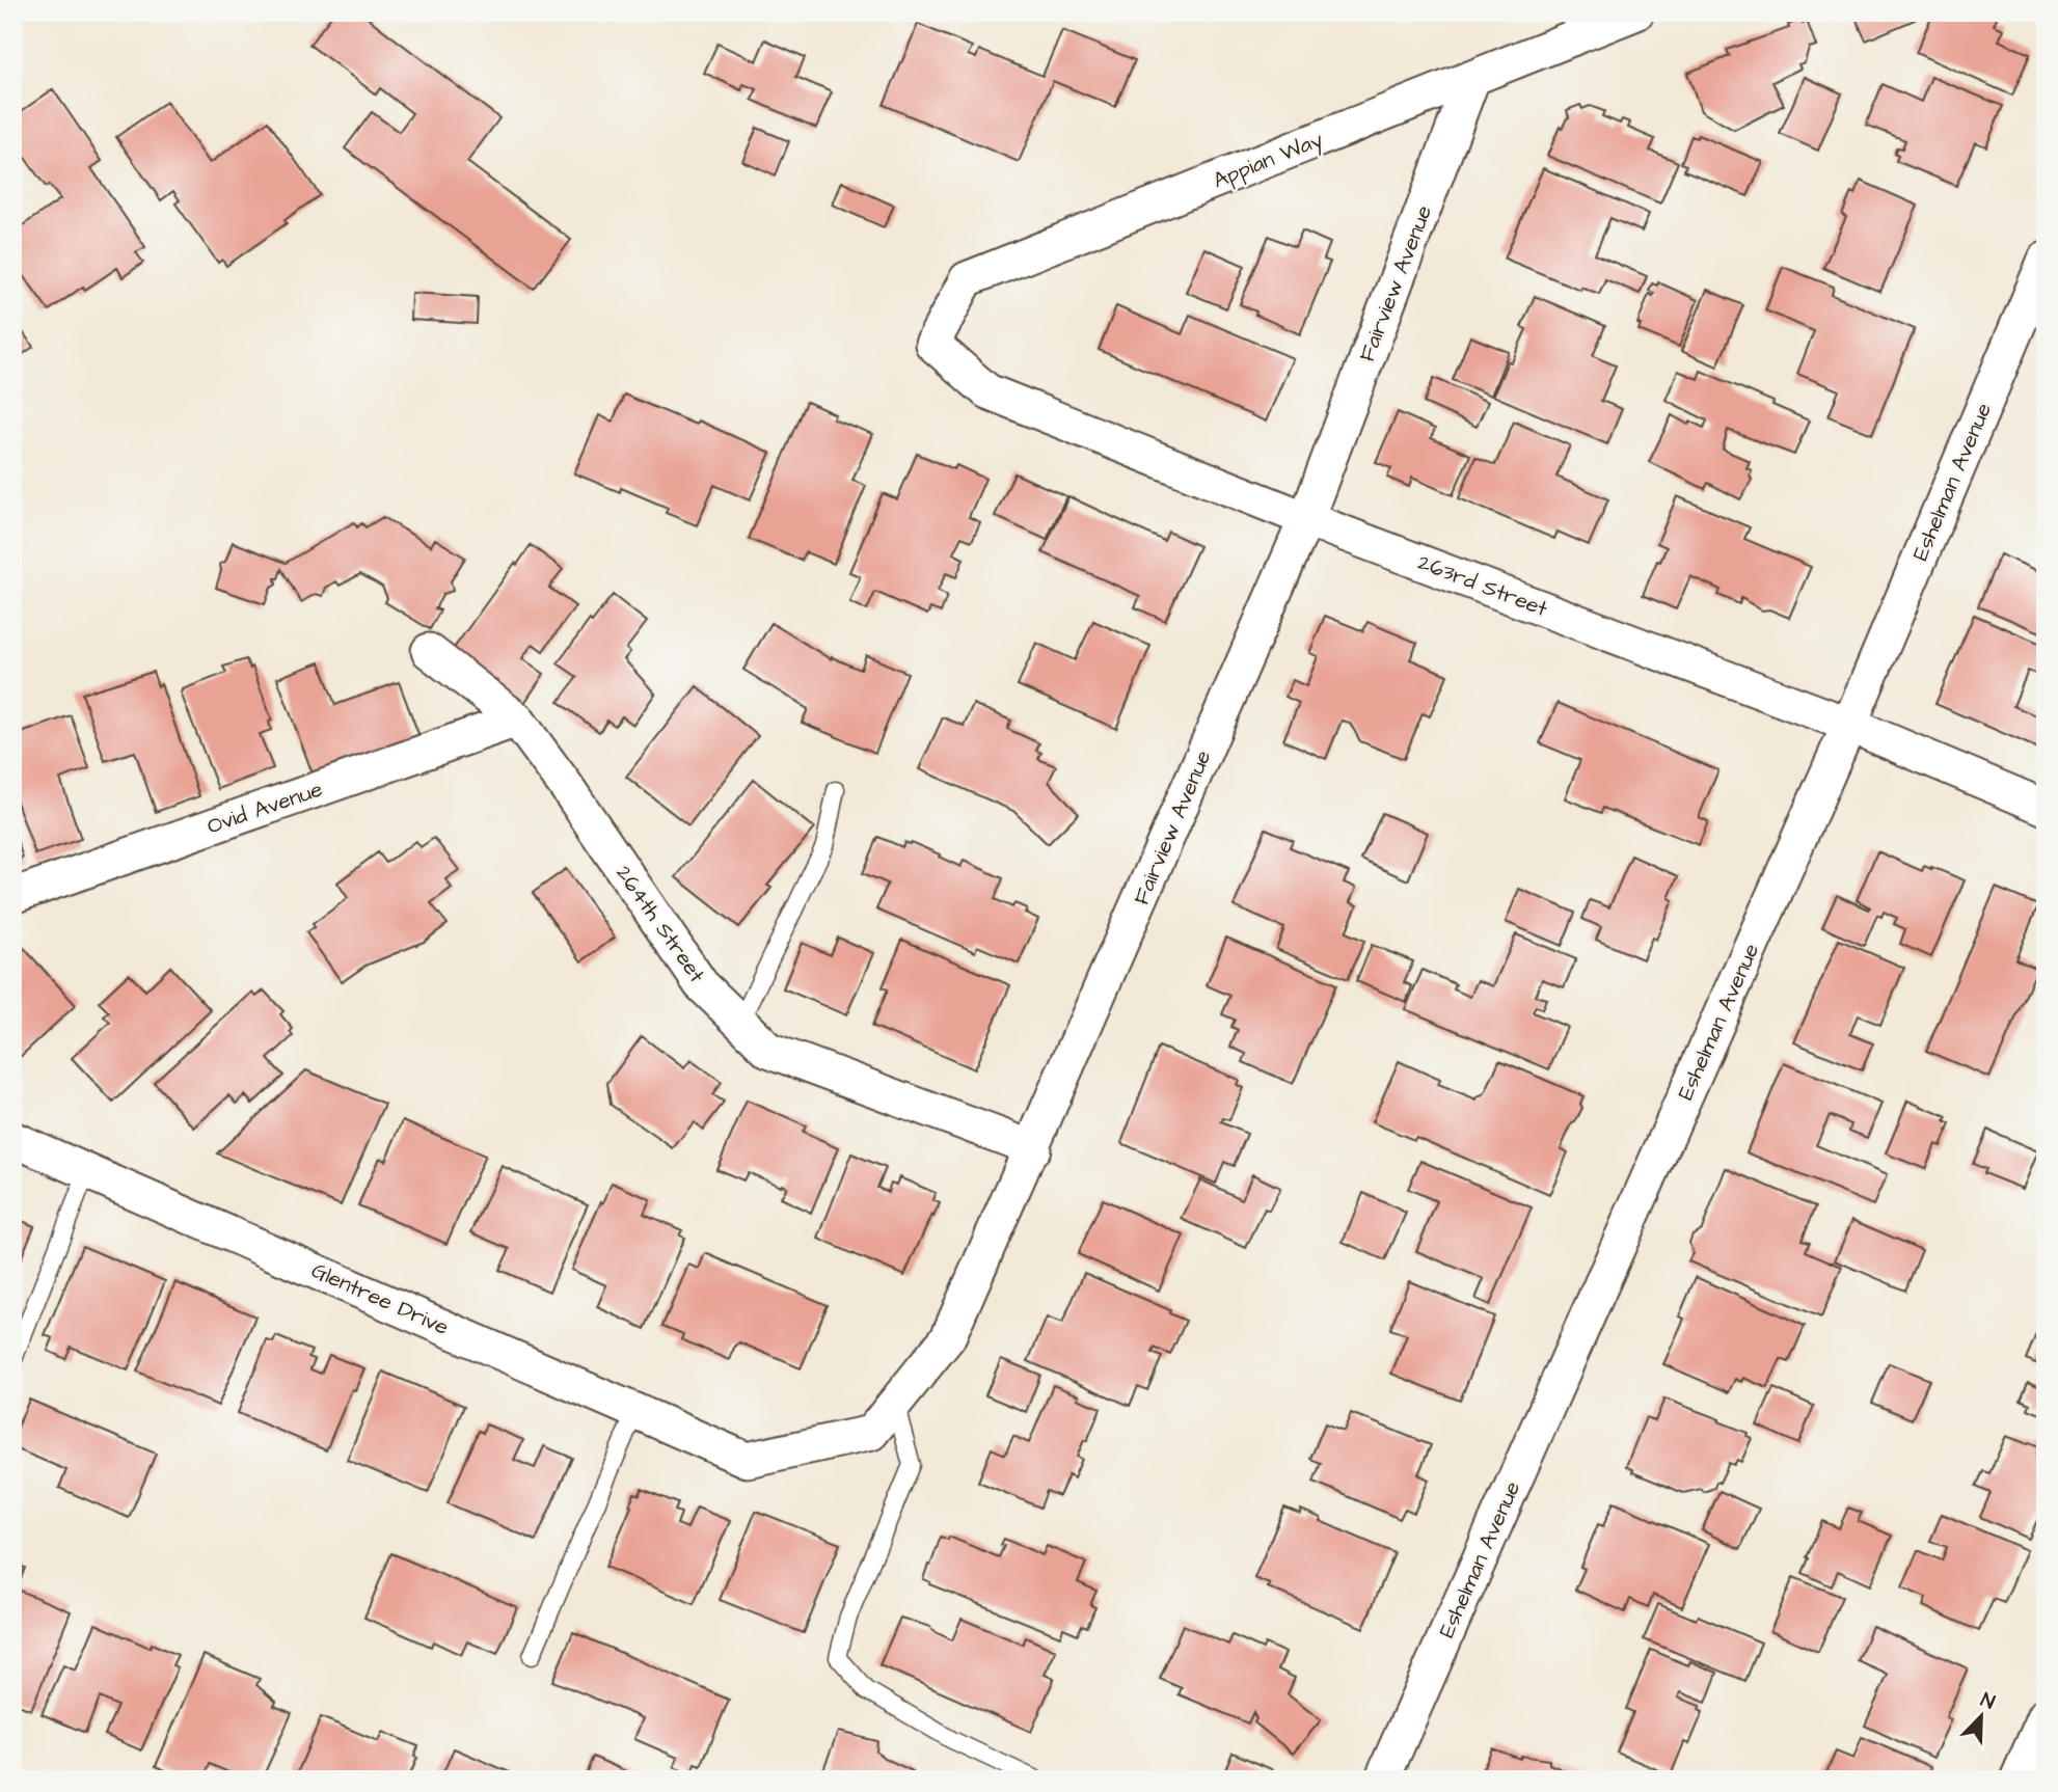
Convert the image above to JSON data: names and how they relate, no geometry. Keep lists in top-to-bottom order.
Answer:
{
  "streets": {
    "street": [
      "Appian Way",
      "Fairview Avenue",
      "Eshelman Avenue",
      "263rd Street",
      "Ovid Avenue",
      "264th Street",
      "Glentree Drive"
    ]
  },
  "crossings": [
    ["Appian Way", "Fairview Avenue"],
    ["Appian Way", "263rd Street"],
    ["Fairview Avenue", "263rd Street"],
    ["Fairview Avenue", "264th Street"],
    ["Fairview Avenue", "Glentree Drive"],
    ["Eshelman Avenue", "263rd Street"],
    ["Ovid Avenue", "264th Street"]
  ],
  "north": "top right"
}
